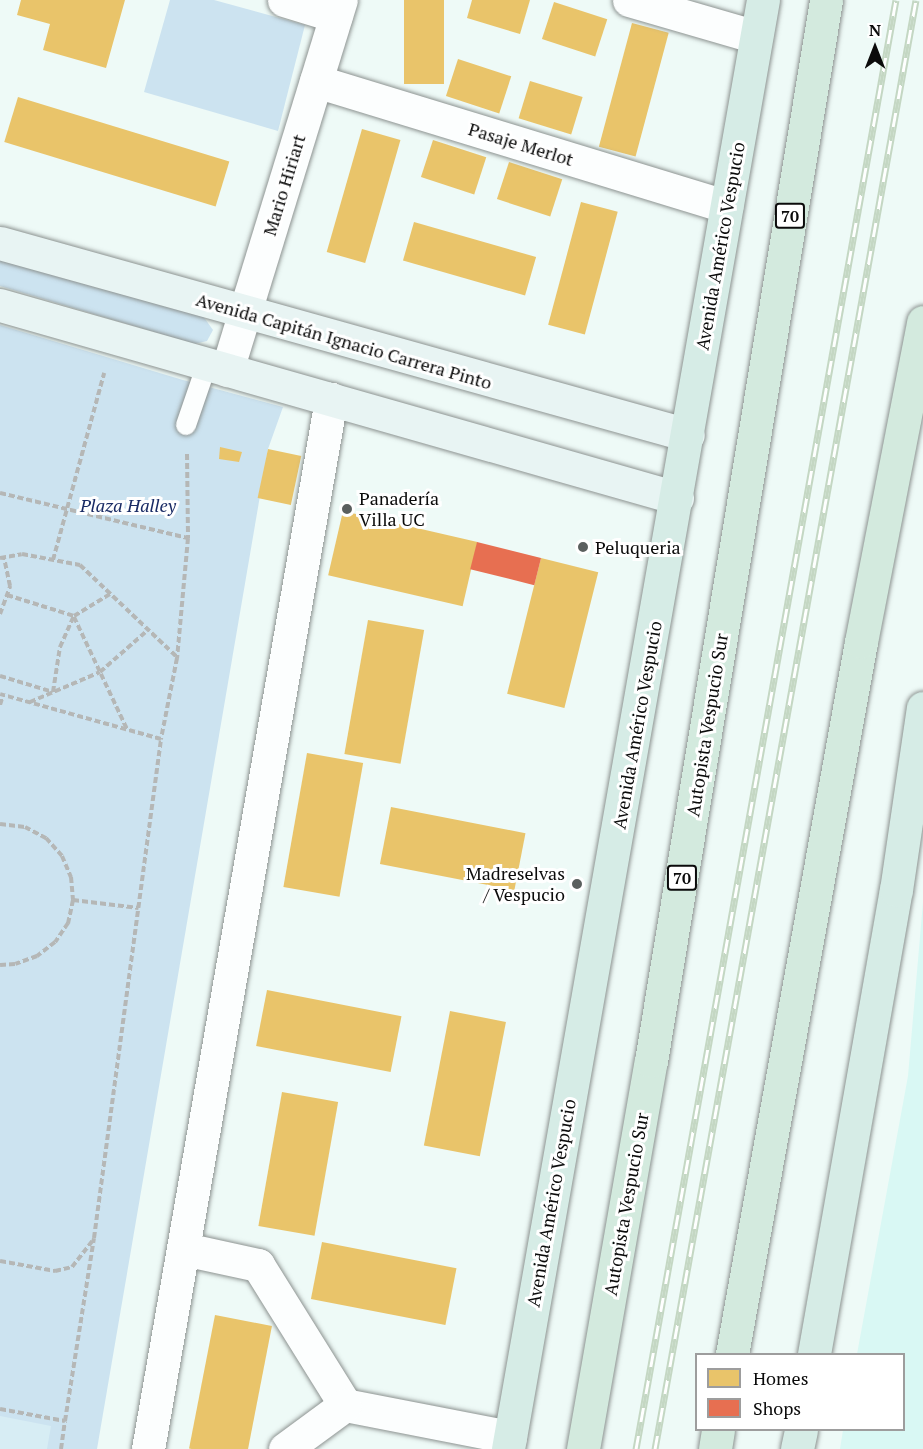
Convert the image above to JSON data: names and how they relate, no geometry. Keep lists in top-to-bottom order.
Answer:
{
  "streets": {
    "highway": ["70", "Autopista Vespucio Sur"],
    "main road": ["Avenida Américo Vespucio"],
    "street": ["Pasaje Merlot", "Mario Hiriart", "Avenida Capitán Ignacio Carrera Pinto"]
  },
  "crossings": [
    ["Pasaje Merlot", "Mario Hiriart"],
    ["Pasaje Merlot", "Avenida Américo Vespucio"],
    ["Mario Hiriart", "Avenida Capitán Ignacio Carrera Pinto"],
    ["Avenida Américo Vespucio", "Avenida Capitán Ignacio Carrera Pinto"]
  ],
  "parks": ["Plaza Halley"],
  "places": ["Panadería Villa UC", "Peluqueria", "Madreselvas / Vespucio"],
  "legend": ["Homes", "Shops"],
  "north": "top"
}
